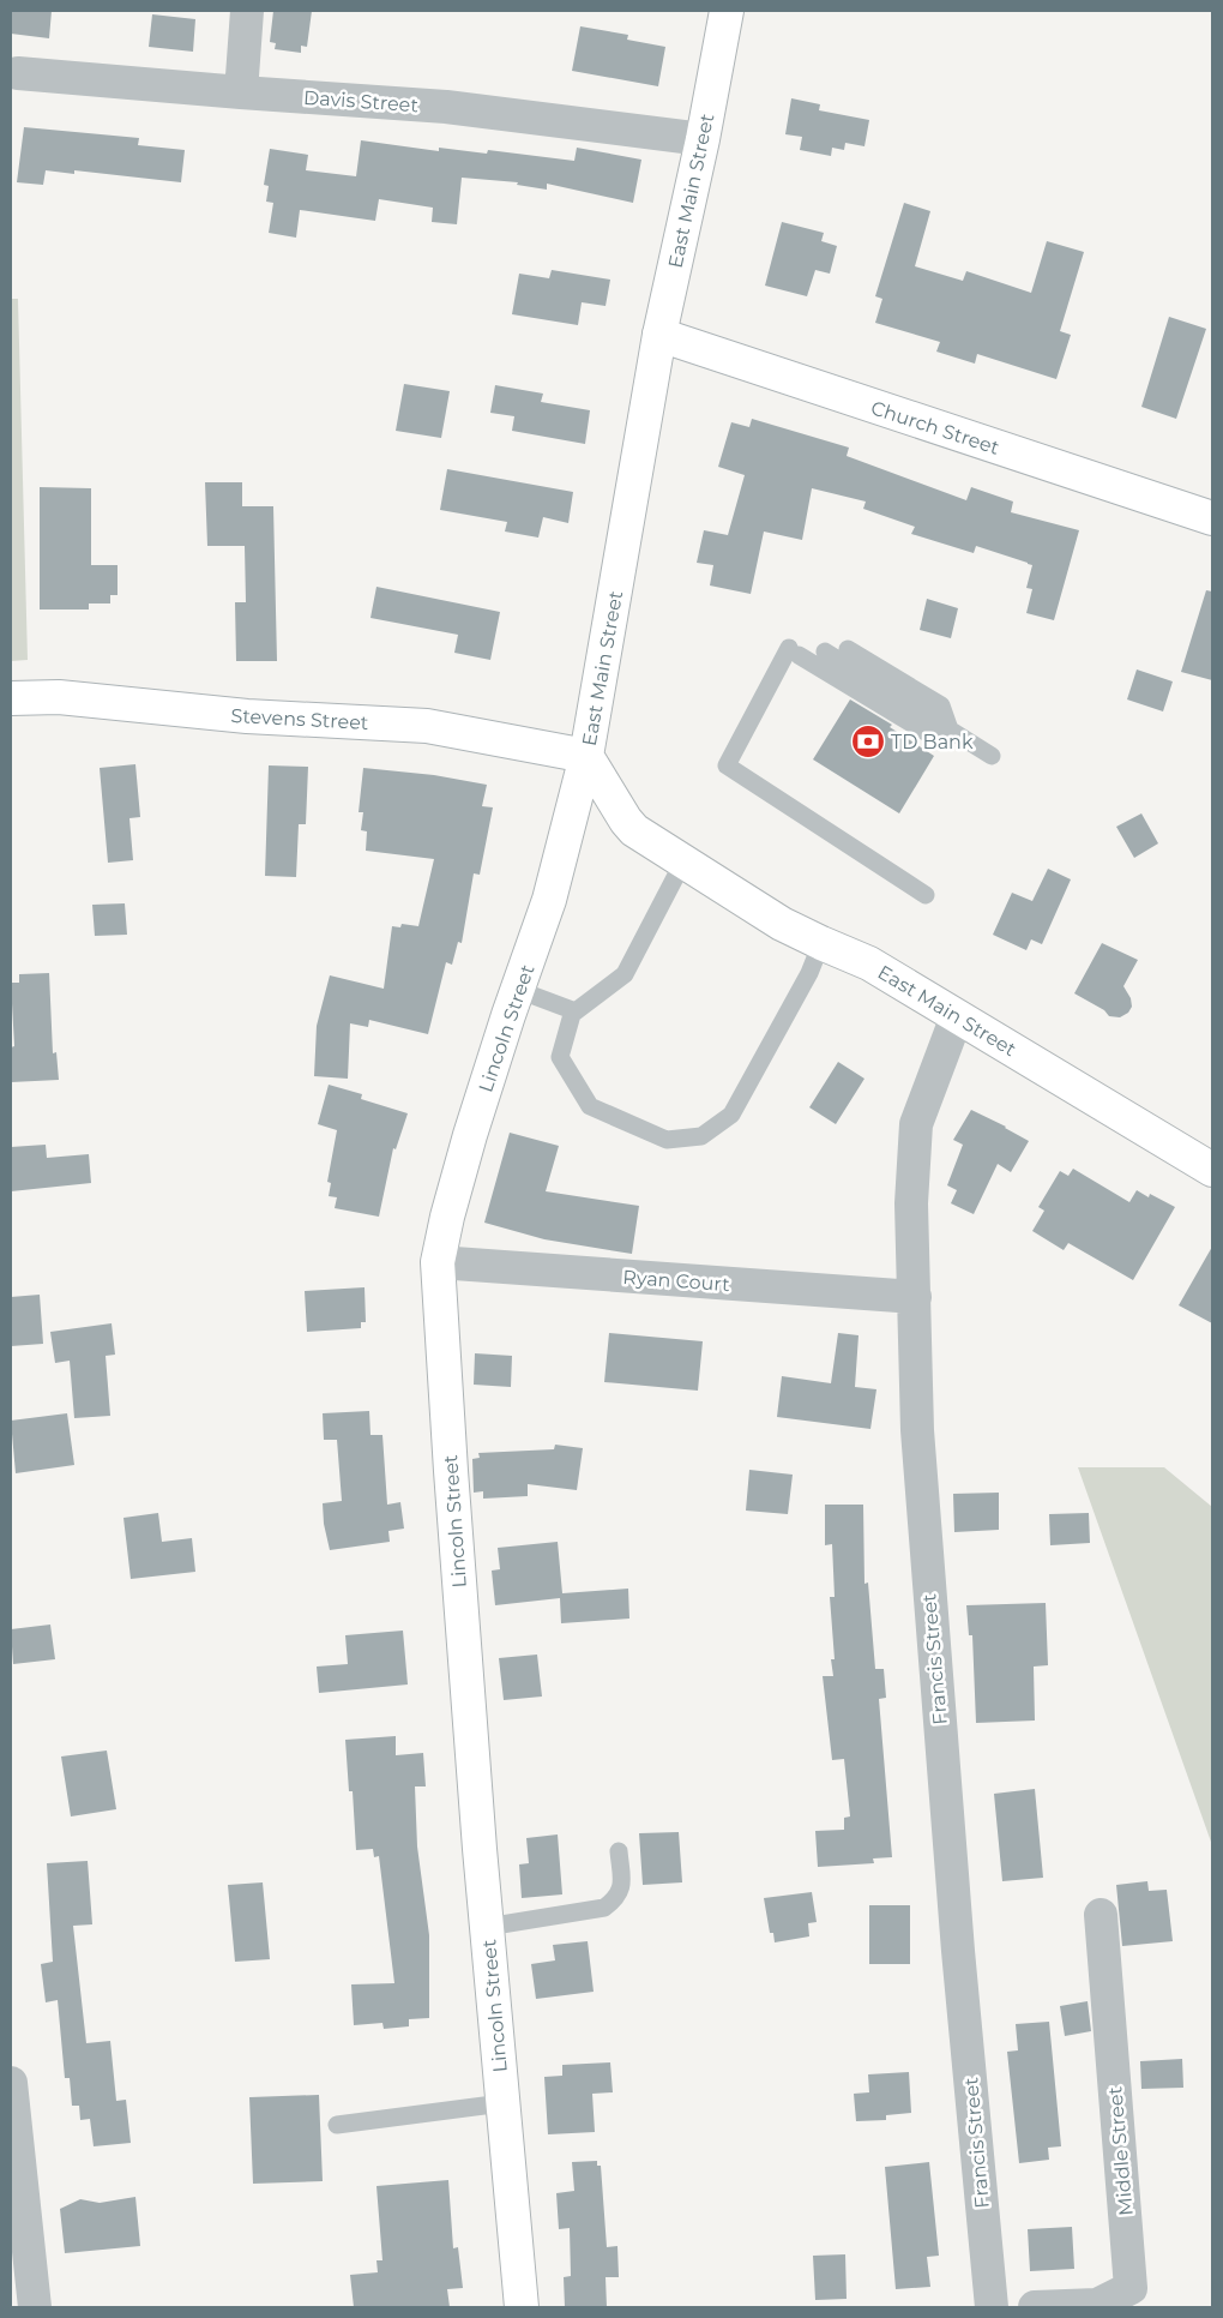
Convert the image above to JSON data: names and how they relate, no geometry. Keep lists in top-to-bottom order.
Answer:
{
  "streets": {
    "main road": [
      "East Main Street",
      "Church Street",
      "Stevens Street",
      "Lincoln Street"
    ],
    "street": [
      "Davis Street",
      "Ryan Court",
      "Francis Street",
      "Middle Street"
    ]
  },
  "crossings": [
    ["Davis Street", "East Main Street"],
    ["East Main Street", "Church Street"],
    ["East Main Street", "Stevens Street"],
    ["East Main Street", "Lincoln Street"],
    ["East Main Street", "Francis Street"],
    ["Stevens Street", "Lincoln Street"],
    ["Lincoln Street", "Ryan Court"],
    ["Ryan Court", "Francis Street"]
  ],
  "places": {
    "bank": ["TD Bank"]
  }
}
